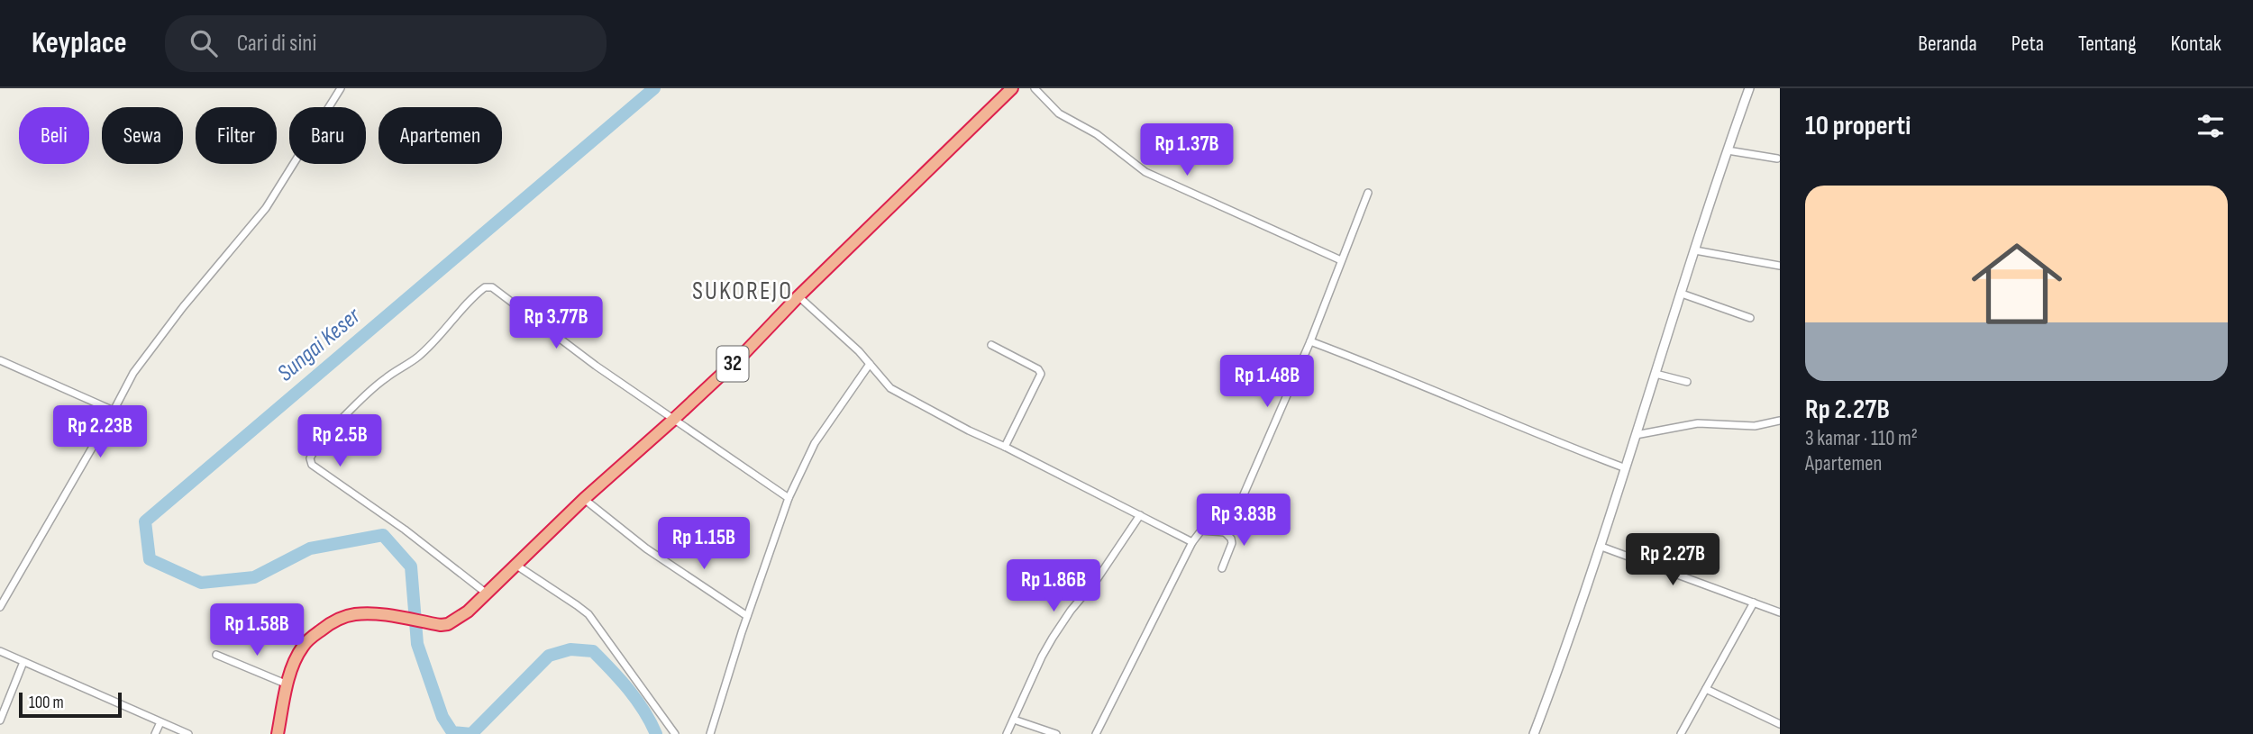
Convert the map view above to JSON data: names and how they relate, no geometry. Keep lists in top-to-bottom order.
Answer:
{
  "streets": {
    "highway": ["32"]
  },
  "districts": ["SUKOREJO"],
  "water": ["Sungai Keser"],
  "scale_bar": "100 m",
  "page": {
    "header": "Keyplace",
    "search": "Cari di sini",
    "nav": [
      "Beranda",
      "Peta",
      "Tentang",
      "Kontak"
    ],
    "heading": "10 properti",
    "chip": [
      "Beli",
      "Sewa",
      "Filter",
      "Baru",
      "Apartemen"
    ],
    "price": [
      "Rp 1.37B",
      "Rp 3.77B",
      "Rp 1.48B",
      "Rp 2.23B",
      "Rp 2.5B",
      "Rp 3.83B",
      "Rp 1.15B",
      "Rp 2.27B",
      "Rp 1.86B",
      "Rp 1.58B"
    ],
    "list": [
      {
        "name": "Rp 2.27B",
        "note": "3 kamar · 110 m² · Apartemen"
      }
    ],
    "scale": "100 m"
  }
}
